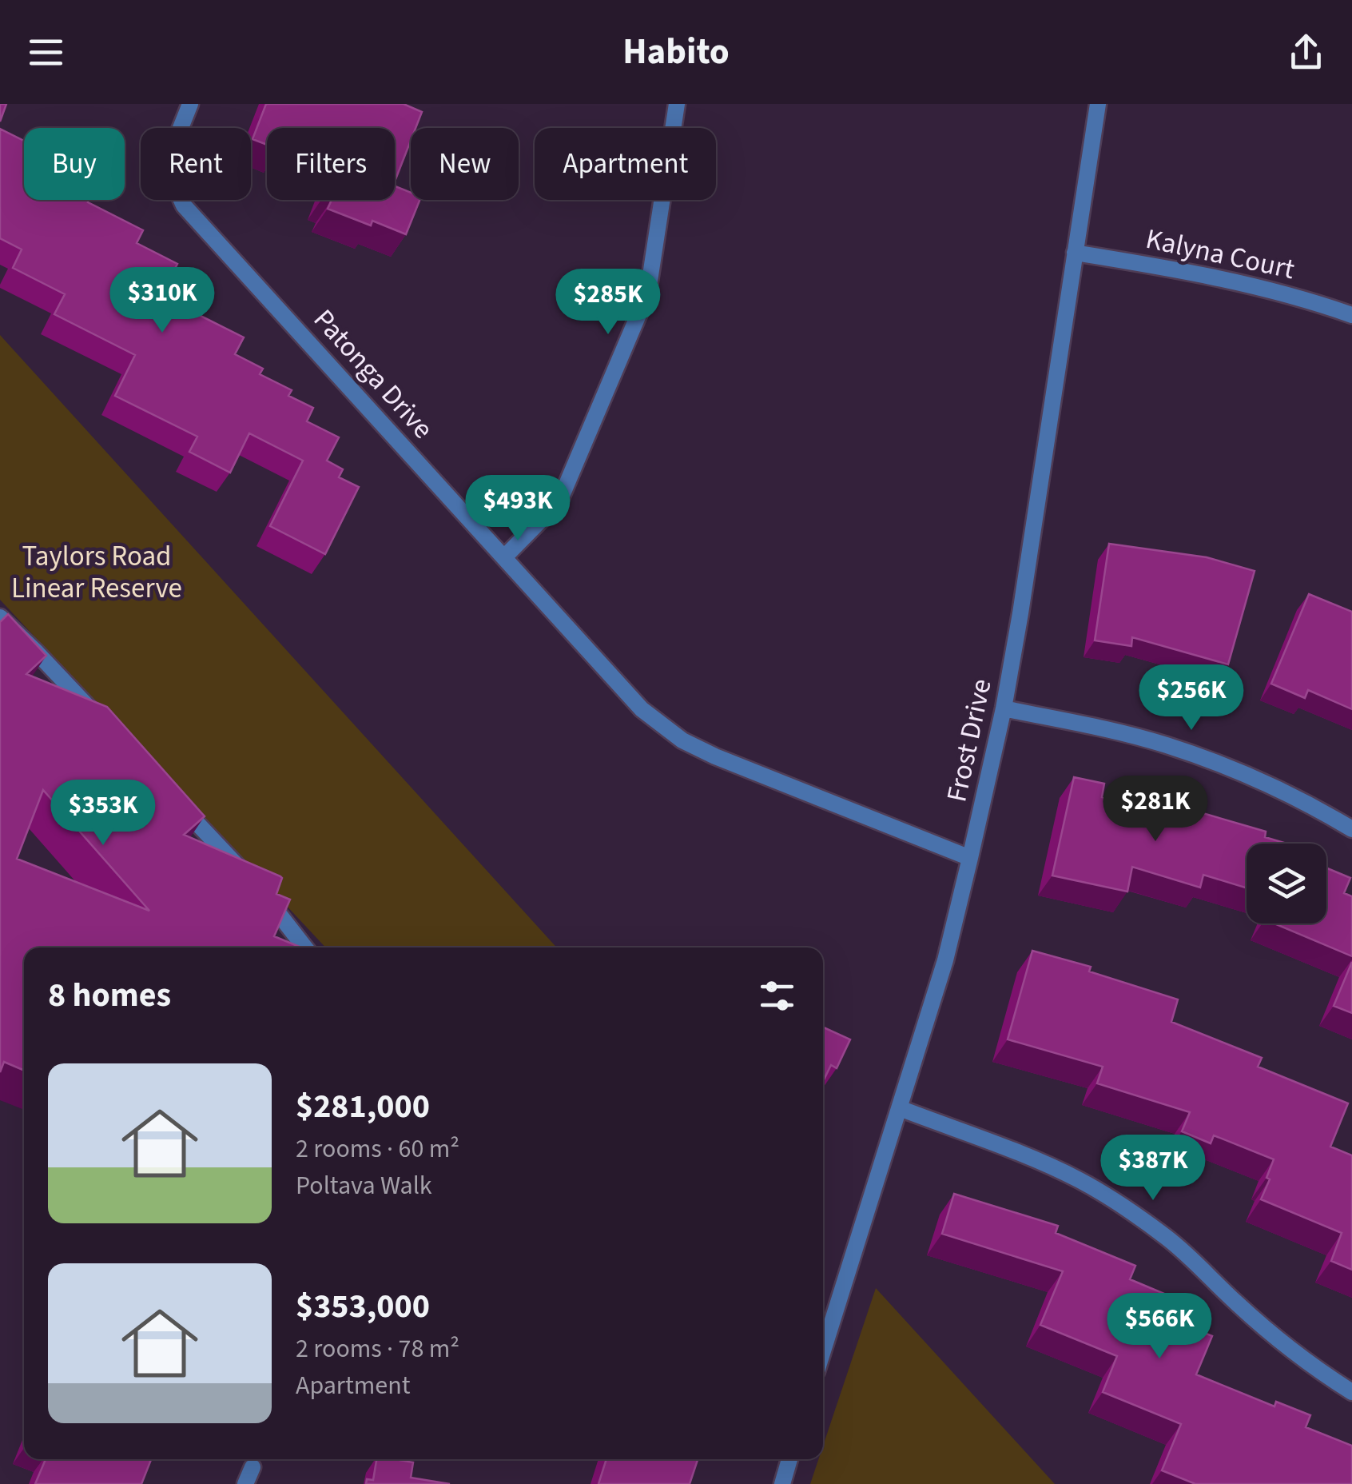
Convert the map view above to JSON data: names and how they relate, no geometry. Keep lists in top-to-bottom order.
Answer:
{
  "streets": {
    "street": ["Kalyna Court", "Patonga Drive", "Frost Drive"]
  },
  "crossings": [
    ["Kalyna Court", "Frost Drive"],
    ["Patonga Drive", "Frost Drive"]
  ],
  "parks": ["Taylors Road Linear Reserve"],
  "page": {
    "header": "Habito",
    "chip": [
      "Buy",
      "Rent",
      "Filters",
      "New",
      "Apartment"
    ],
    "price": [
      "$310K",
      "$285K",
      "$493K",
      "$256K",
      "$281K",
      "$353K",
      "$387K",
      "$566K"
    ],
    "heading": "8 homes",
    "list": [
      {
        "name": "$281,000",
        "note": "2 rooms · 60 m² · Poltava Walk"
      },
      {
        "name": "$353,000",
        "note": "2 rooms · 78 m² · Apartment"
      }
    ]
  }
}
